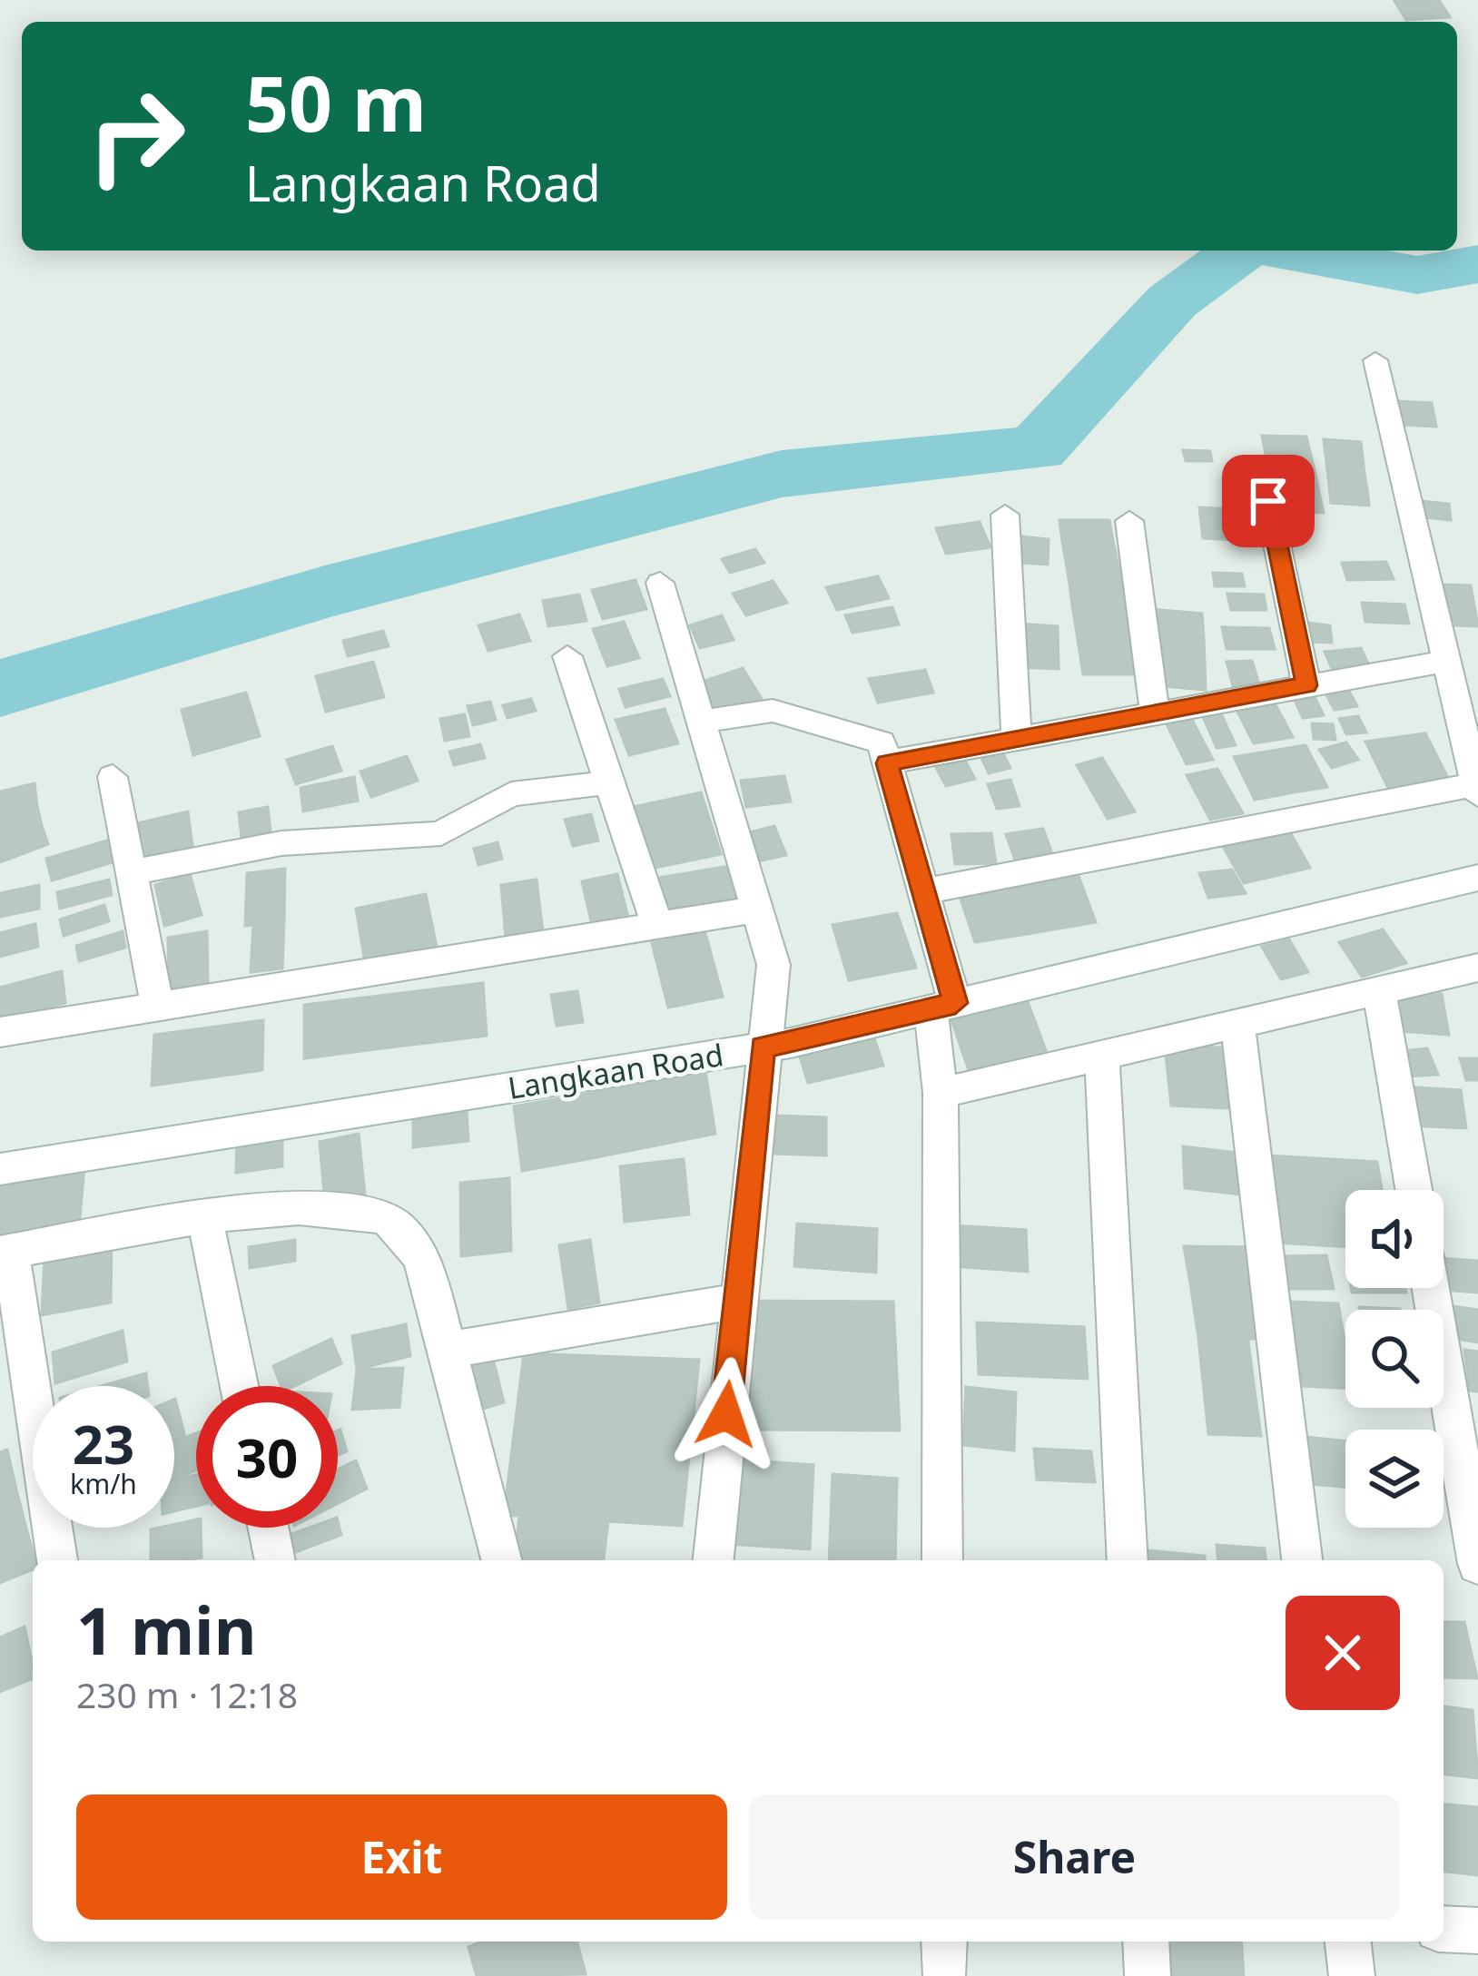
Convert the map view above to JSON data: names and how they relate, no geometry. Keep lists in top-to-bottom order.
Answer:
{
  "streets": {
    "street": ["Langkaan Road"]
  },
  "page": {
    "turn": ["50 m", "Langkaan Road"],
    "speed": "23 km/h",
    "limit": "30",
    "heading": ["1 min", "230 m · 12:18"],
    "buttons": ["Exit", "Share"]
  }
}
